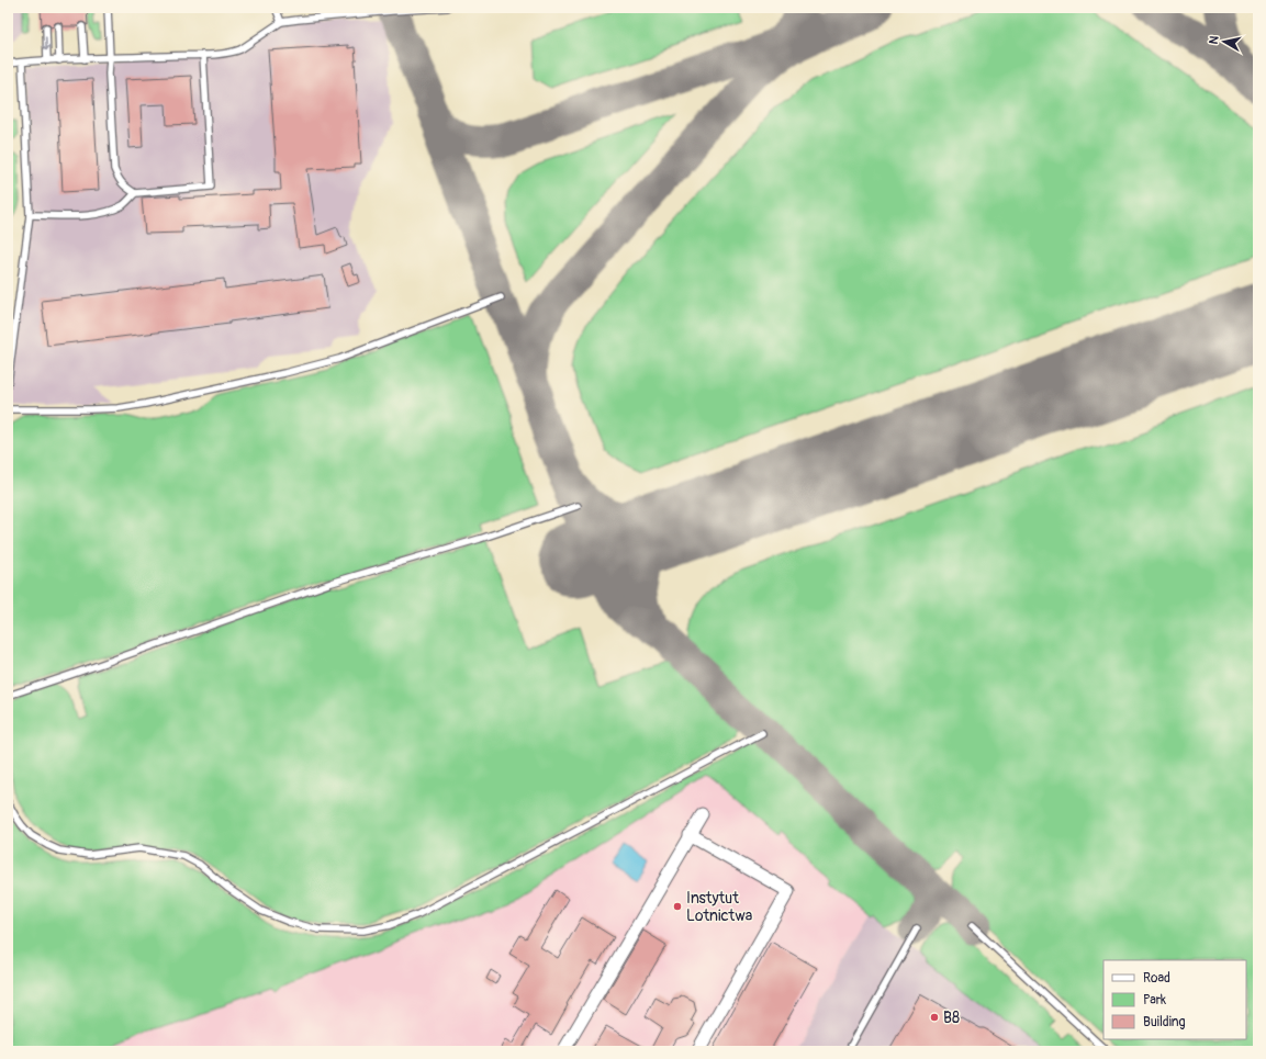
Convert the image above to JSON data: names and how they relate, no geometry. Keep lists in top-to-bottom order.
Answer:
{
  "places": ["Instytut Lotnictwa", "B8"],
  "legend": ["Road", "Park", "Building"],
  "north": "left"
}
